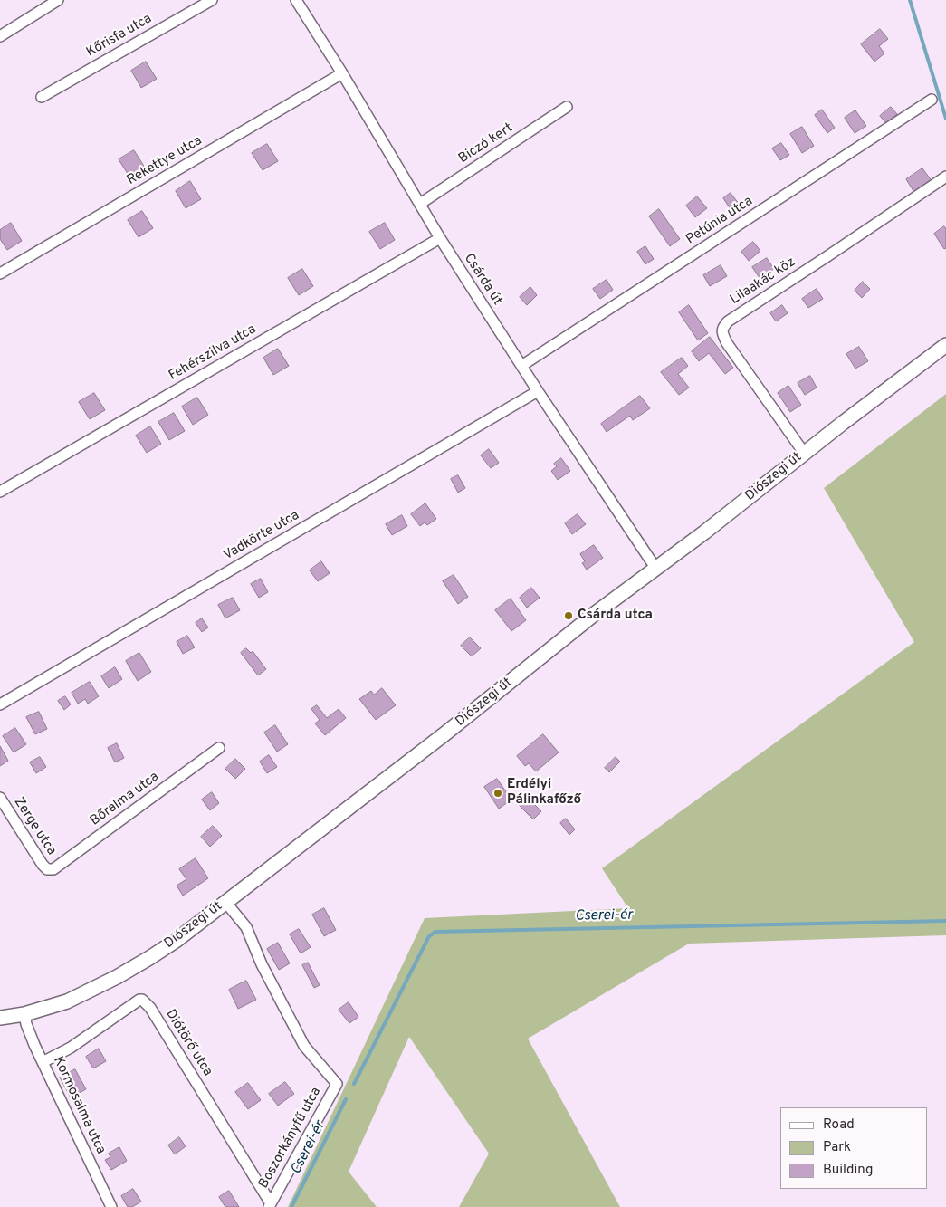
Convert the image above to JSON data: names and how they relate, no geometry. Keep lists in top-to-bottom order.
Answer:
{
  "streets": {
    "main road": ["Diószegi út"],
    "street": [
      "Kőrisfa utca",
      "Biczó kert",
      "Rekettye utca",
      "Petúnia utca",
      "Csárda út",
      "Lilaakác köz",
      "Fehérszilva utca",
      "Vadkörte utca",
      "Bőralma utca",
      "Zerge utca",
      "Diótörő utca",
      "Kormosalma utca",
      "Boszorkányfű utca"
    ]
  },
  "crossings": [
    ["Biczó kert", "Csárda út"],
    ["Rekettye utca", "Csárda út"],
    ["Petúnia utca", "Csárda út"],
    ["Csárda út", "Fehérszilva utca"],
    ["Csárda út", "Diószegi út"],
    ["Csárda út", "Vadkörte utca"],
    ["Lilaakác köz", "Diószegi út"],
    ["Diószegi út", "Kormosalma utca"],
    ["Diószegi út", "Boszorkányfű utca"],
    ["Bőralma utca", "Zerge utca"],
    ["Diótörő utca", "Kormosalma utca"],
    ["Diótörő utca", "Boszorkányfű utca"]
  ],
  "water": ["Cserei-ér"],
  "places": ["Csárda utca", "Erdélyi Pálinkafőző"],
  "legend": ["Road", "Park", "Building"]
}
